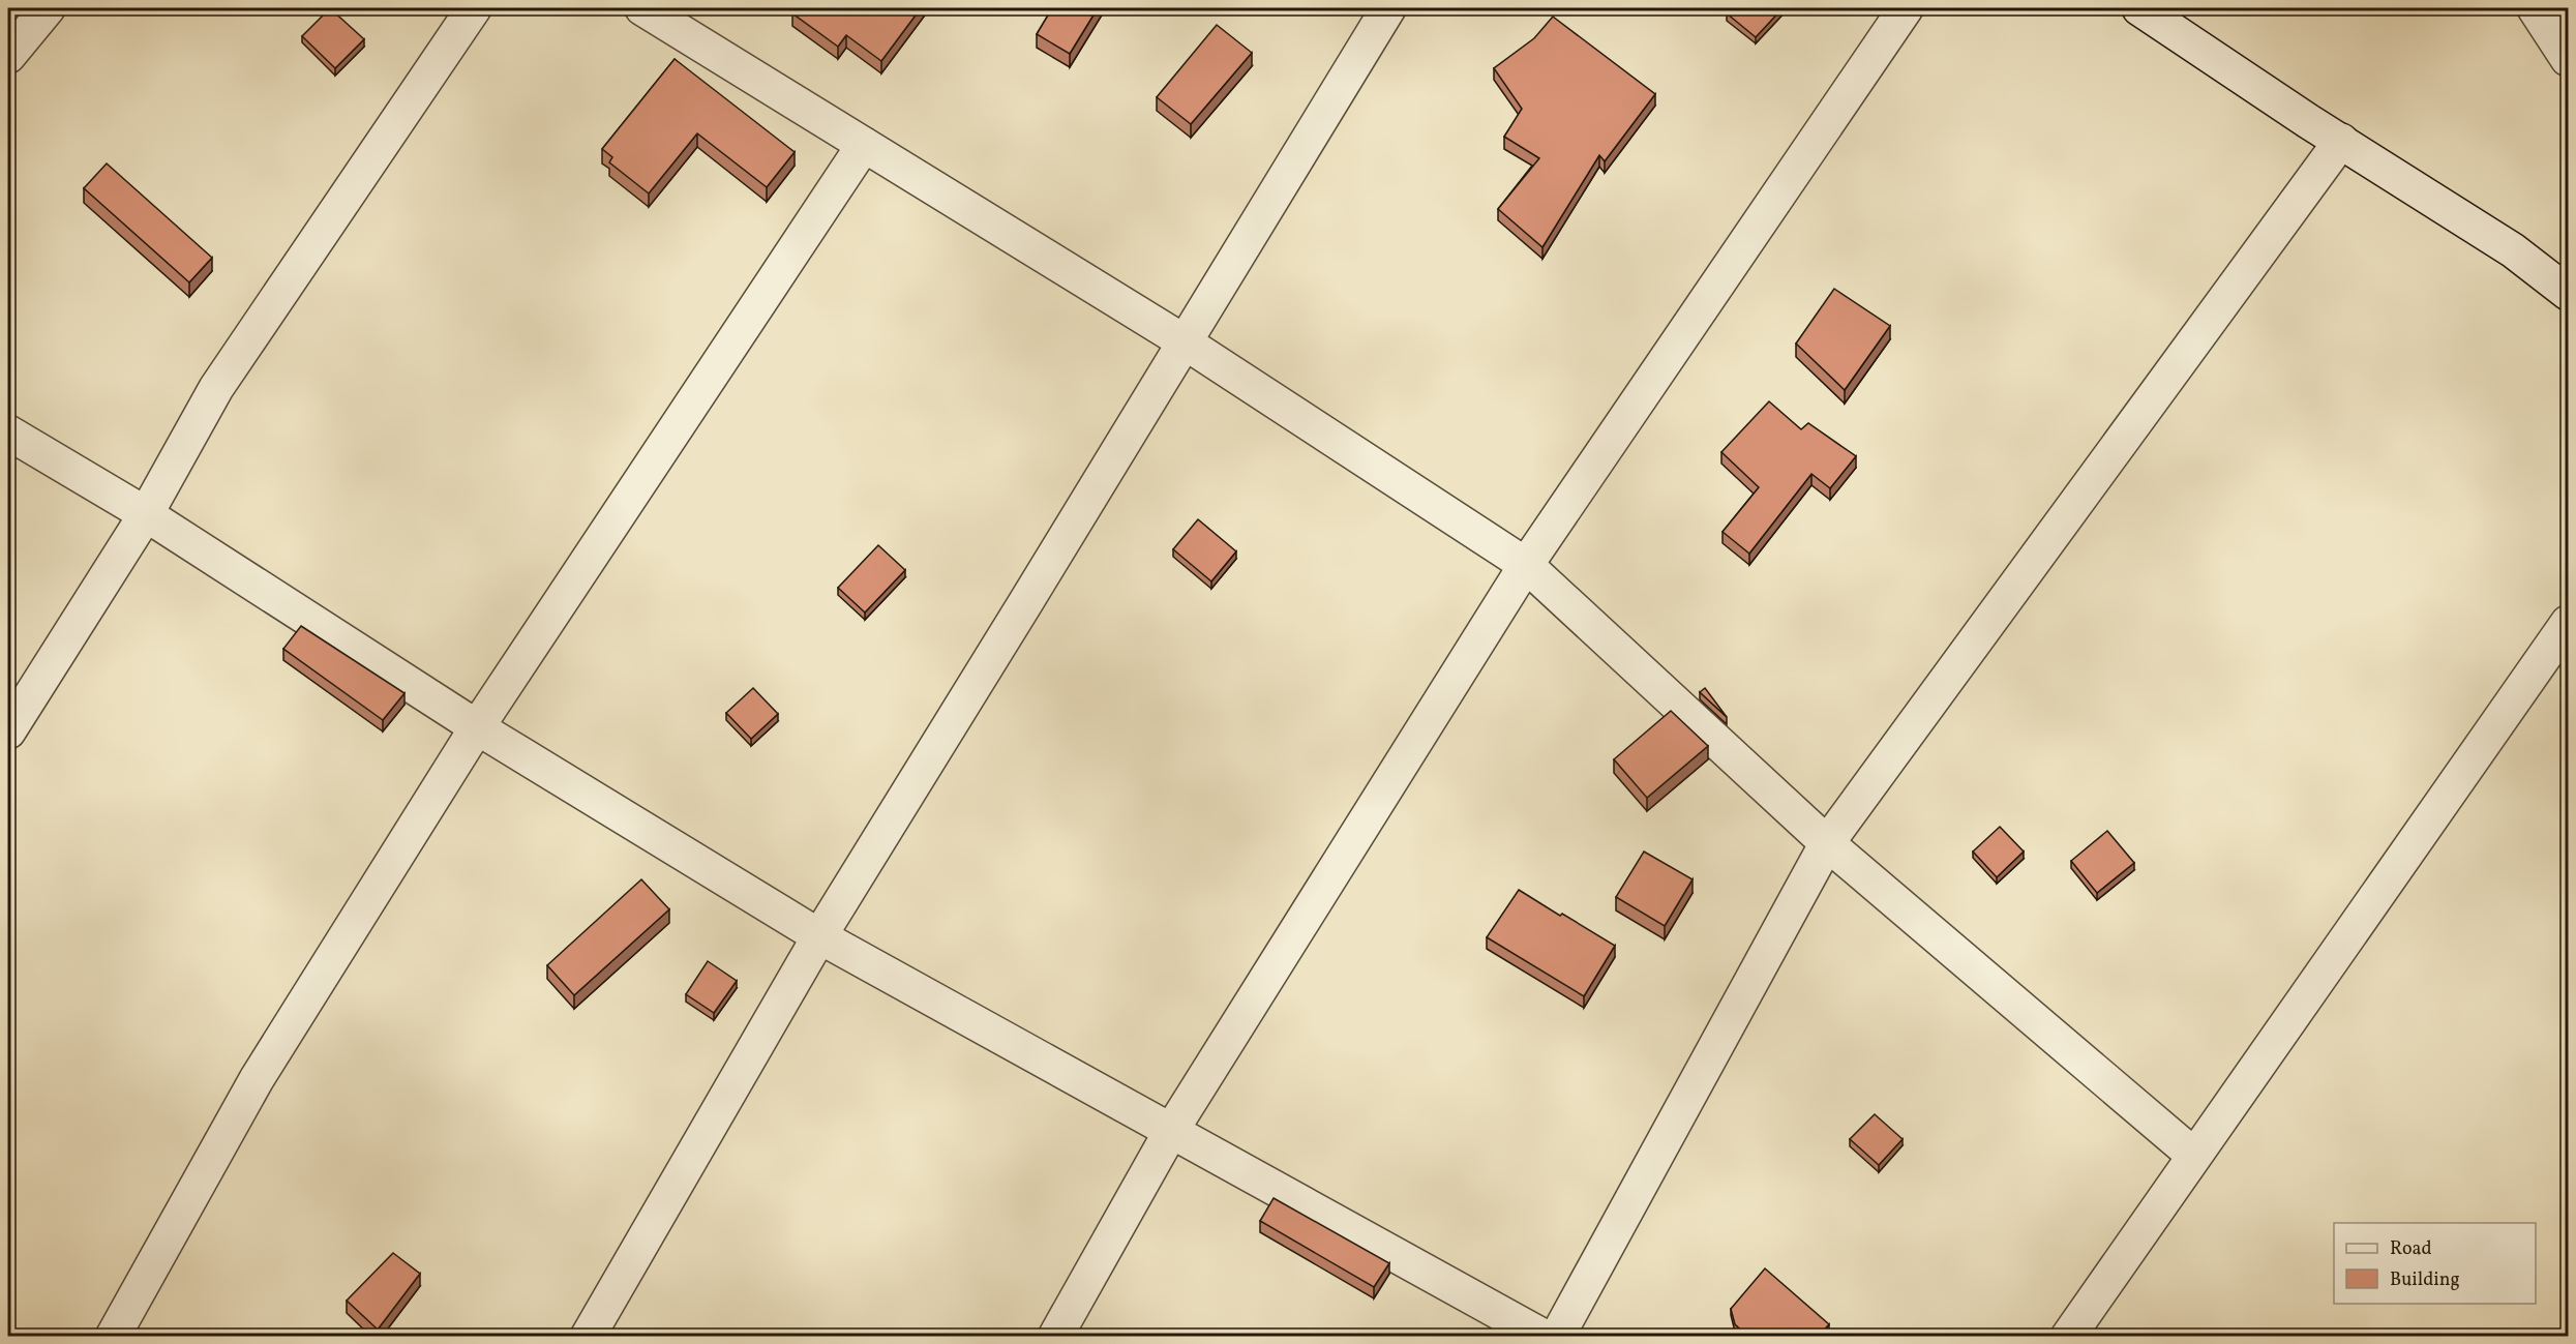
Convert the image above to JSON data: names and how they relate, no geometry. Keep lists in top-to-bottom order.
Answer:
{
  "legend": ["Road", "Building"]
}
